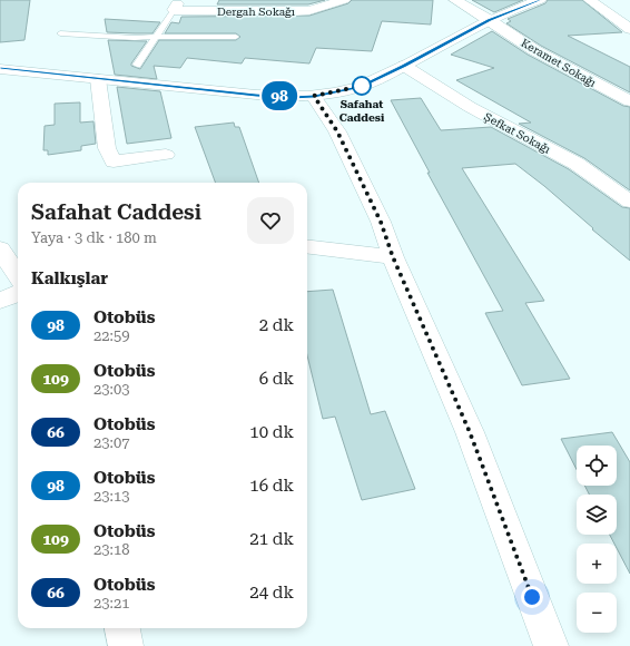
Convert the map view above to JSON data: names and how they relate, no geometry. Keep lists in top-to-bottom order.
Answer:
{
  "streets": {
    "street": ["Dergah Sokağı", "Keramet Sokağı", "Şefkat Sokağı"]
  },
  "places": ["Safahat Caddesi"],
  "lines": ["bus line 98"],
  "page": {
    "on_map": "98",
    "heading": [
      ["Safahat Caddesi", "Yaya · 3 dk · 180 m"],
      "Kalkışlar"
    ],
    "list": [
      {
        "mark": "98",
        "name": "Otobüs",
        "note": "22:59",
        "value": "2 dk"
      },
      {
        "mark": "109",
        "name": "Otobüs",
        "note": "23:03",
        "value": "6 dk"
      },
      {
        "mark": "66",
        "name": "Otobüs",
        "note": "23:07",
        "value": "10 dk"
      },
      {
        "mark": "98",
        "name": "Otobüs",
        "note": "23:13",
        "value": "16 dk"
      },
      {
        "mark": "109",
        "name": "Otobüs",
        "note": "23:18",
        "value": "21 dk"
      },
      {
        "mark": "66",
        "name": "Otobüs",
        "note": "23:21",
        "value": "24 dk"
      }
    ],
    "map_buttons": ["+", "−"]
  }
}
